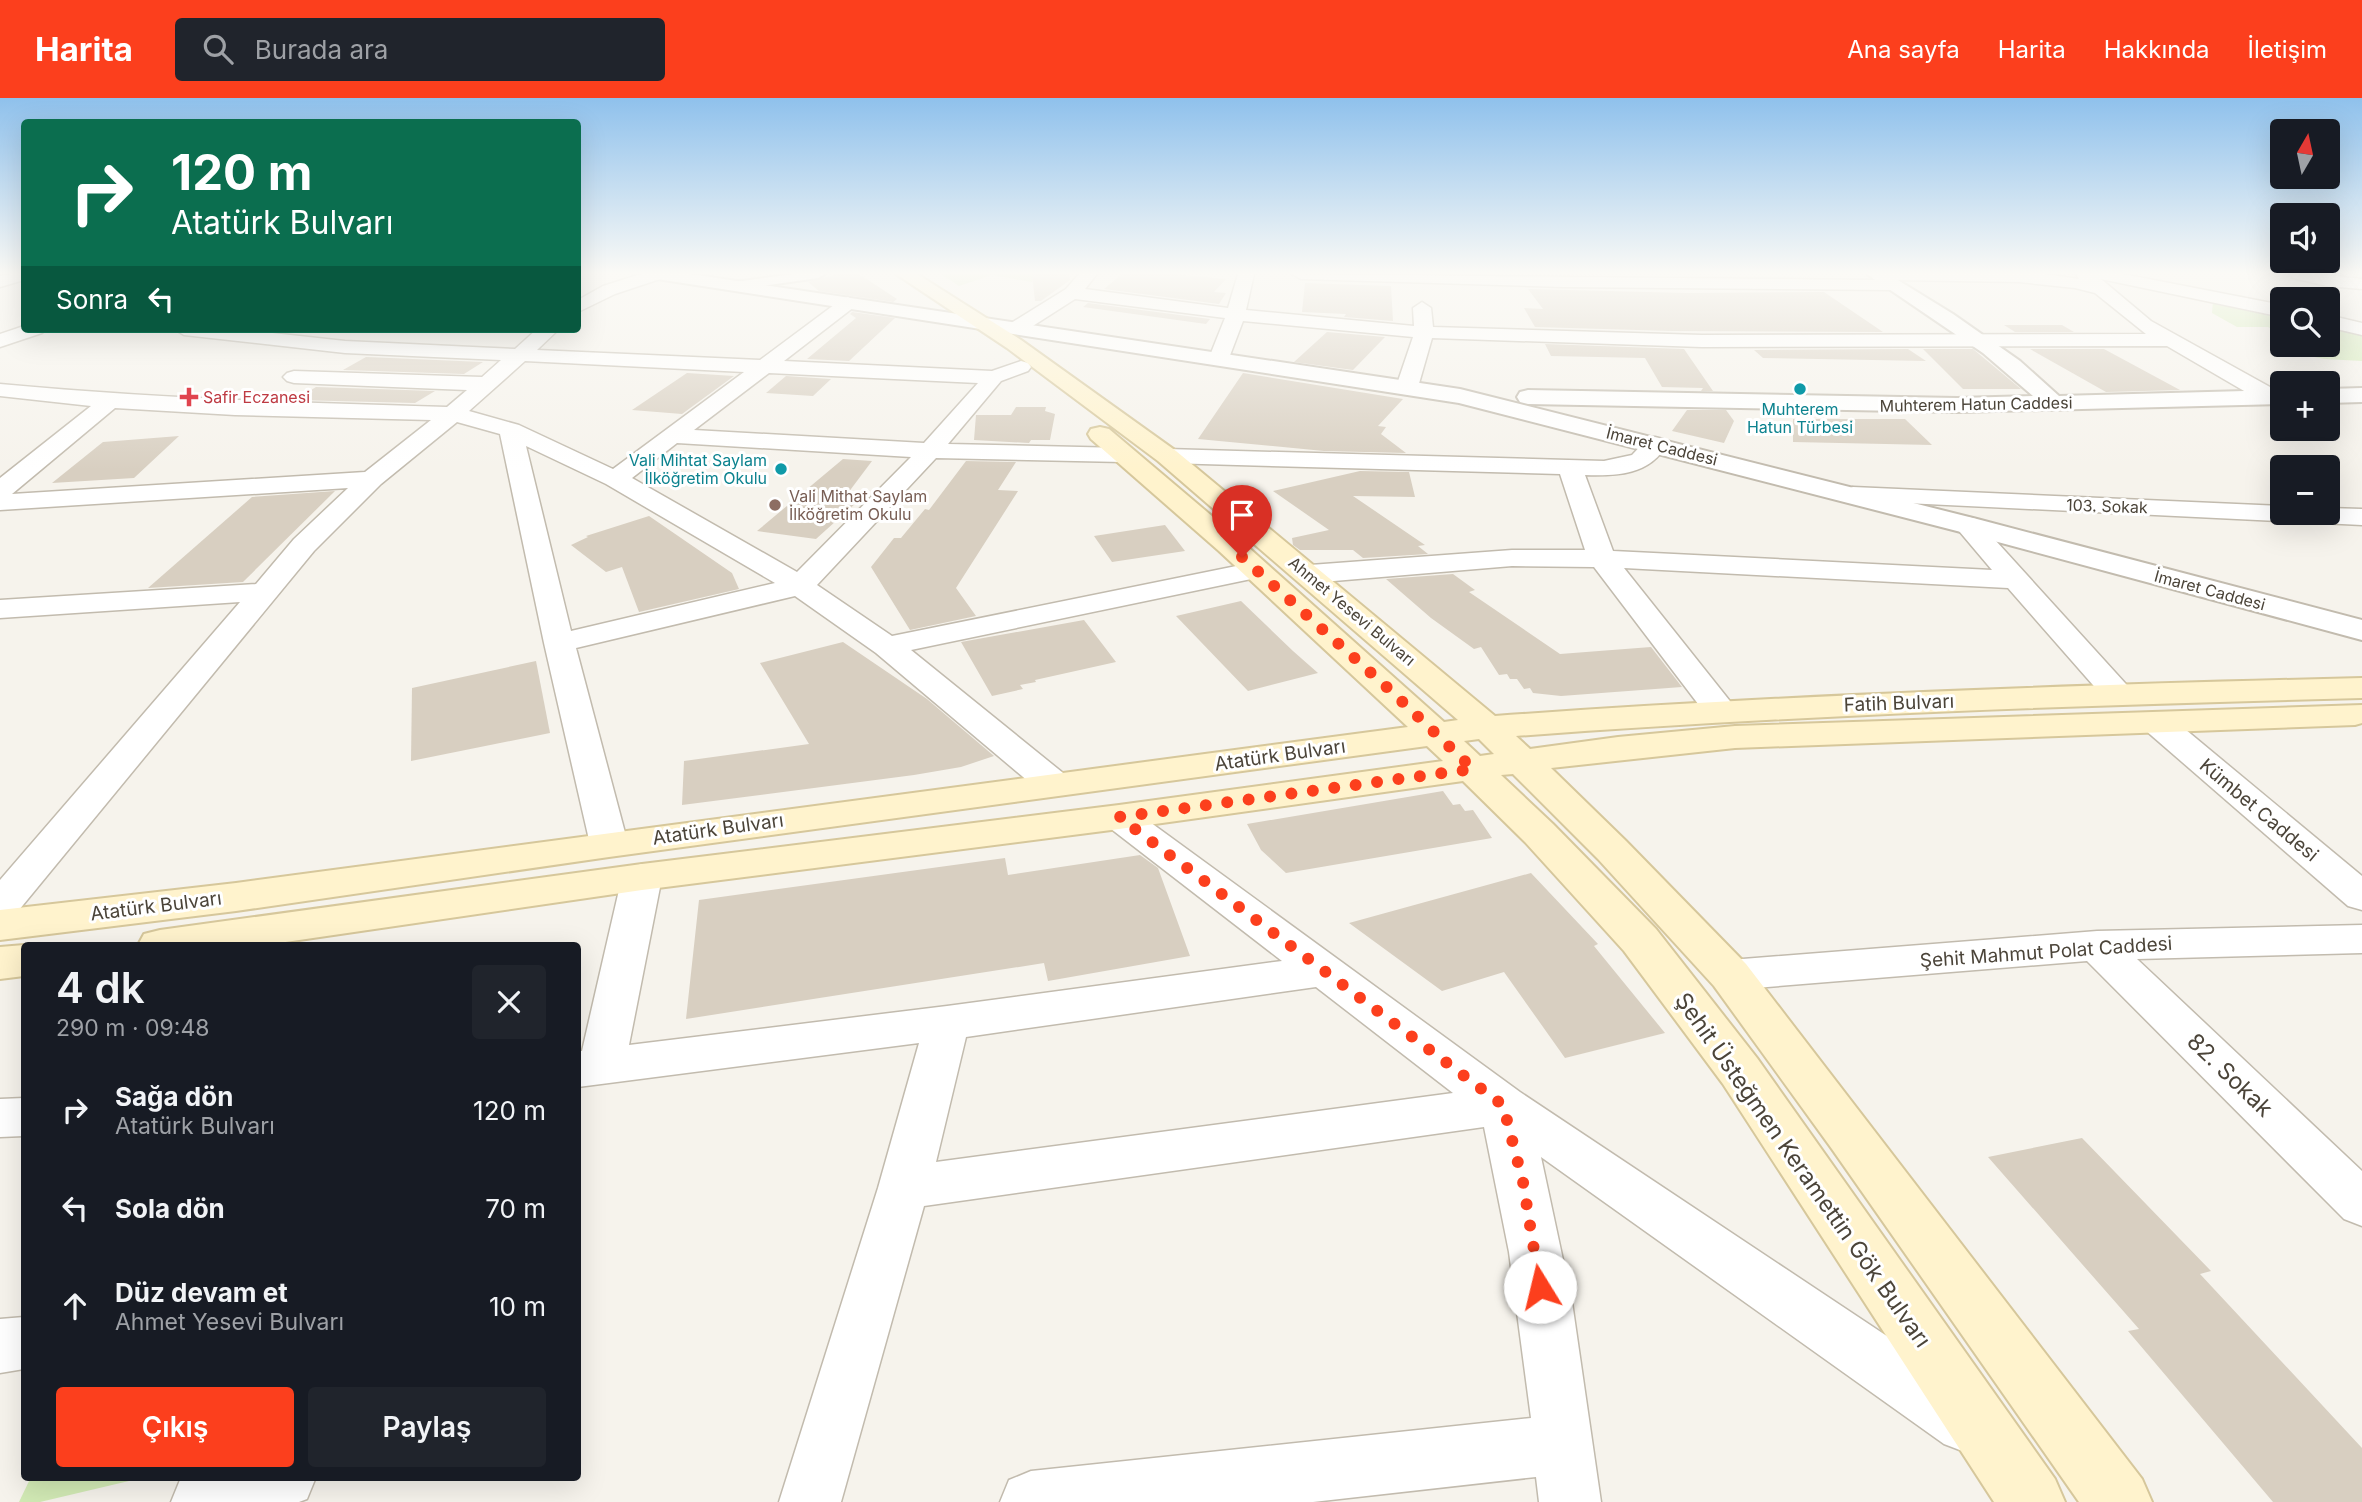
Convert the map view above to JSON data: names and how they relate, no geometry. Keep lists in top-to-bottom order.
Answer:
{
  "streets": {
    "main road": [
      "Ahmet Yesevi Bulvarı",
      "Fatih Bulvarı",
      "Atatürk Bulvarı",
      "Şehit Üsteğmen Keramettin Gök Bulvarı"
    ],
    "street": [
      "Muhterem Hatun Caddesi",
      "İmaret Caddesi",
      "103. Sokak",
      "Kümbet Caddesi",
      "Şehit Mahmut Polat Caddesi",
      "82. Sokak"
    ]
  },
  "crossings": [
    ["Muhterem Hatun Caddesi", "İmaret Caddesi"],
    ["İmaret Caddesi", "103. Sokak"],
    ["Ahmet Yesevi Bulvarı", "Fatih Bulvarı"],
    ["Ahmet Yesevi Bulvarı", "Atatürk Bulvarı"],
    ["Ahmet Yesevi Bulvarı", "Şehit Üsteğmen Keramettin Gök Bulvarı"],
    ["Fatih Bulvarı", "Atatürk Bulvarı"],
    ["Fatih Bulvarı", "Kümbet Caddesi"],
    ["Fatih Bulvarı", "Şehit Üsteğmen Keramettin Gök Bulvarı"],
    ["Atatürk Bulvarı", "Şehit Üsteğmen Keramettin Gök Bulvarı"],
    ["Şehit Mahmut Polat Caddesi", "82. Sokak"],
    ["Şehit Mahmut Polat Caddesi", "Şehit Üsteğmen Keramettin Gök Bulvarı"]
  ],
  "places": {
    "other": ["Muhterem Hatun Türbesi", "Vali Mihtat Saylam İlköğretim Okulu", "Vali Mithat Saylam İlköğretim Okulu"],
    "health": ["Safir Eczanesi"]
  },
  "north": "top",
  "page": {
    "header": "Harita",
    "search": "Burada ara",
    "nav": [
      "Ana sayfa",
      "Harita",
      "Hakkında",
      "İletişim"
    ],
    "map_buttons": ["+", "−"],
    "turn": ["120 m", "Atatürk Bulvarı"],
    "then": "Sonra",
    "heading": ["4 dk", "290 m · 09:48"],
    "list": [
      {
        "name": "Sağa dön",
        "note": "Atatürk Bulvarı",
        "value": "120 m"
      },
      {
        "name": "Sola dön",
        "value": "70 m"
      },
      {
        "name": "Düz devam et",
        "note": "Ahmet Yesevi Bulvarı",
        "value": "10 m"
      }
    ],
    "buttons": ["Çıkış", "Paylaş"]
  }
}
